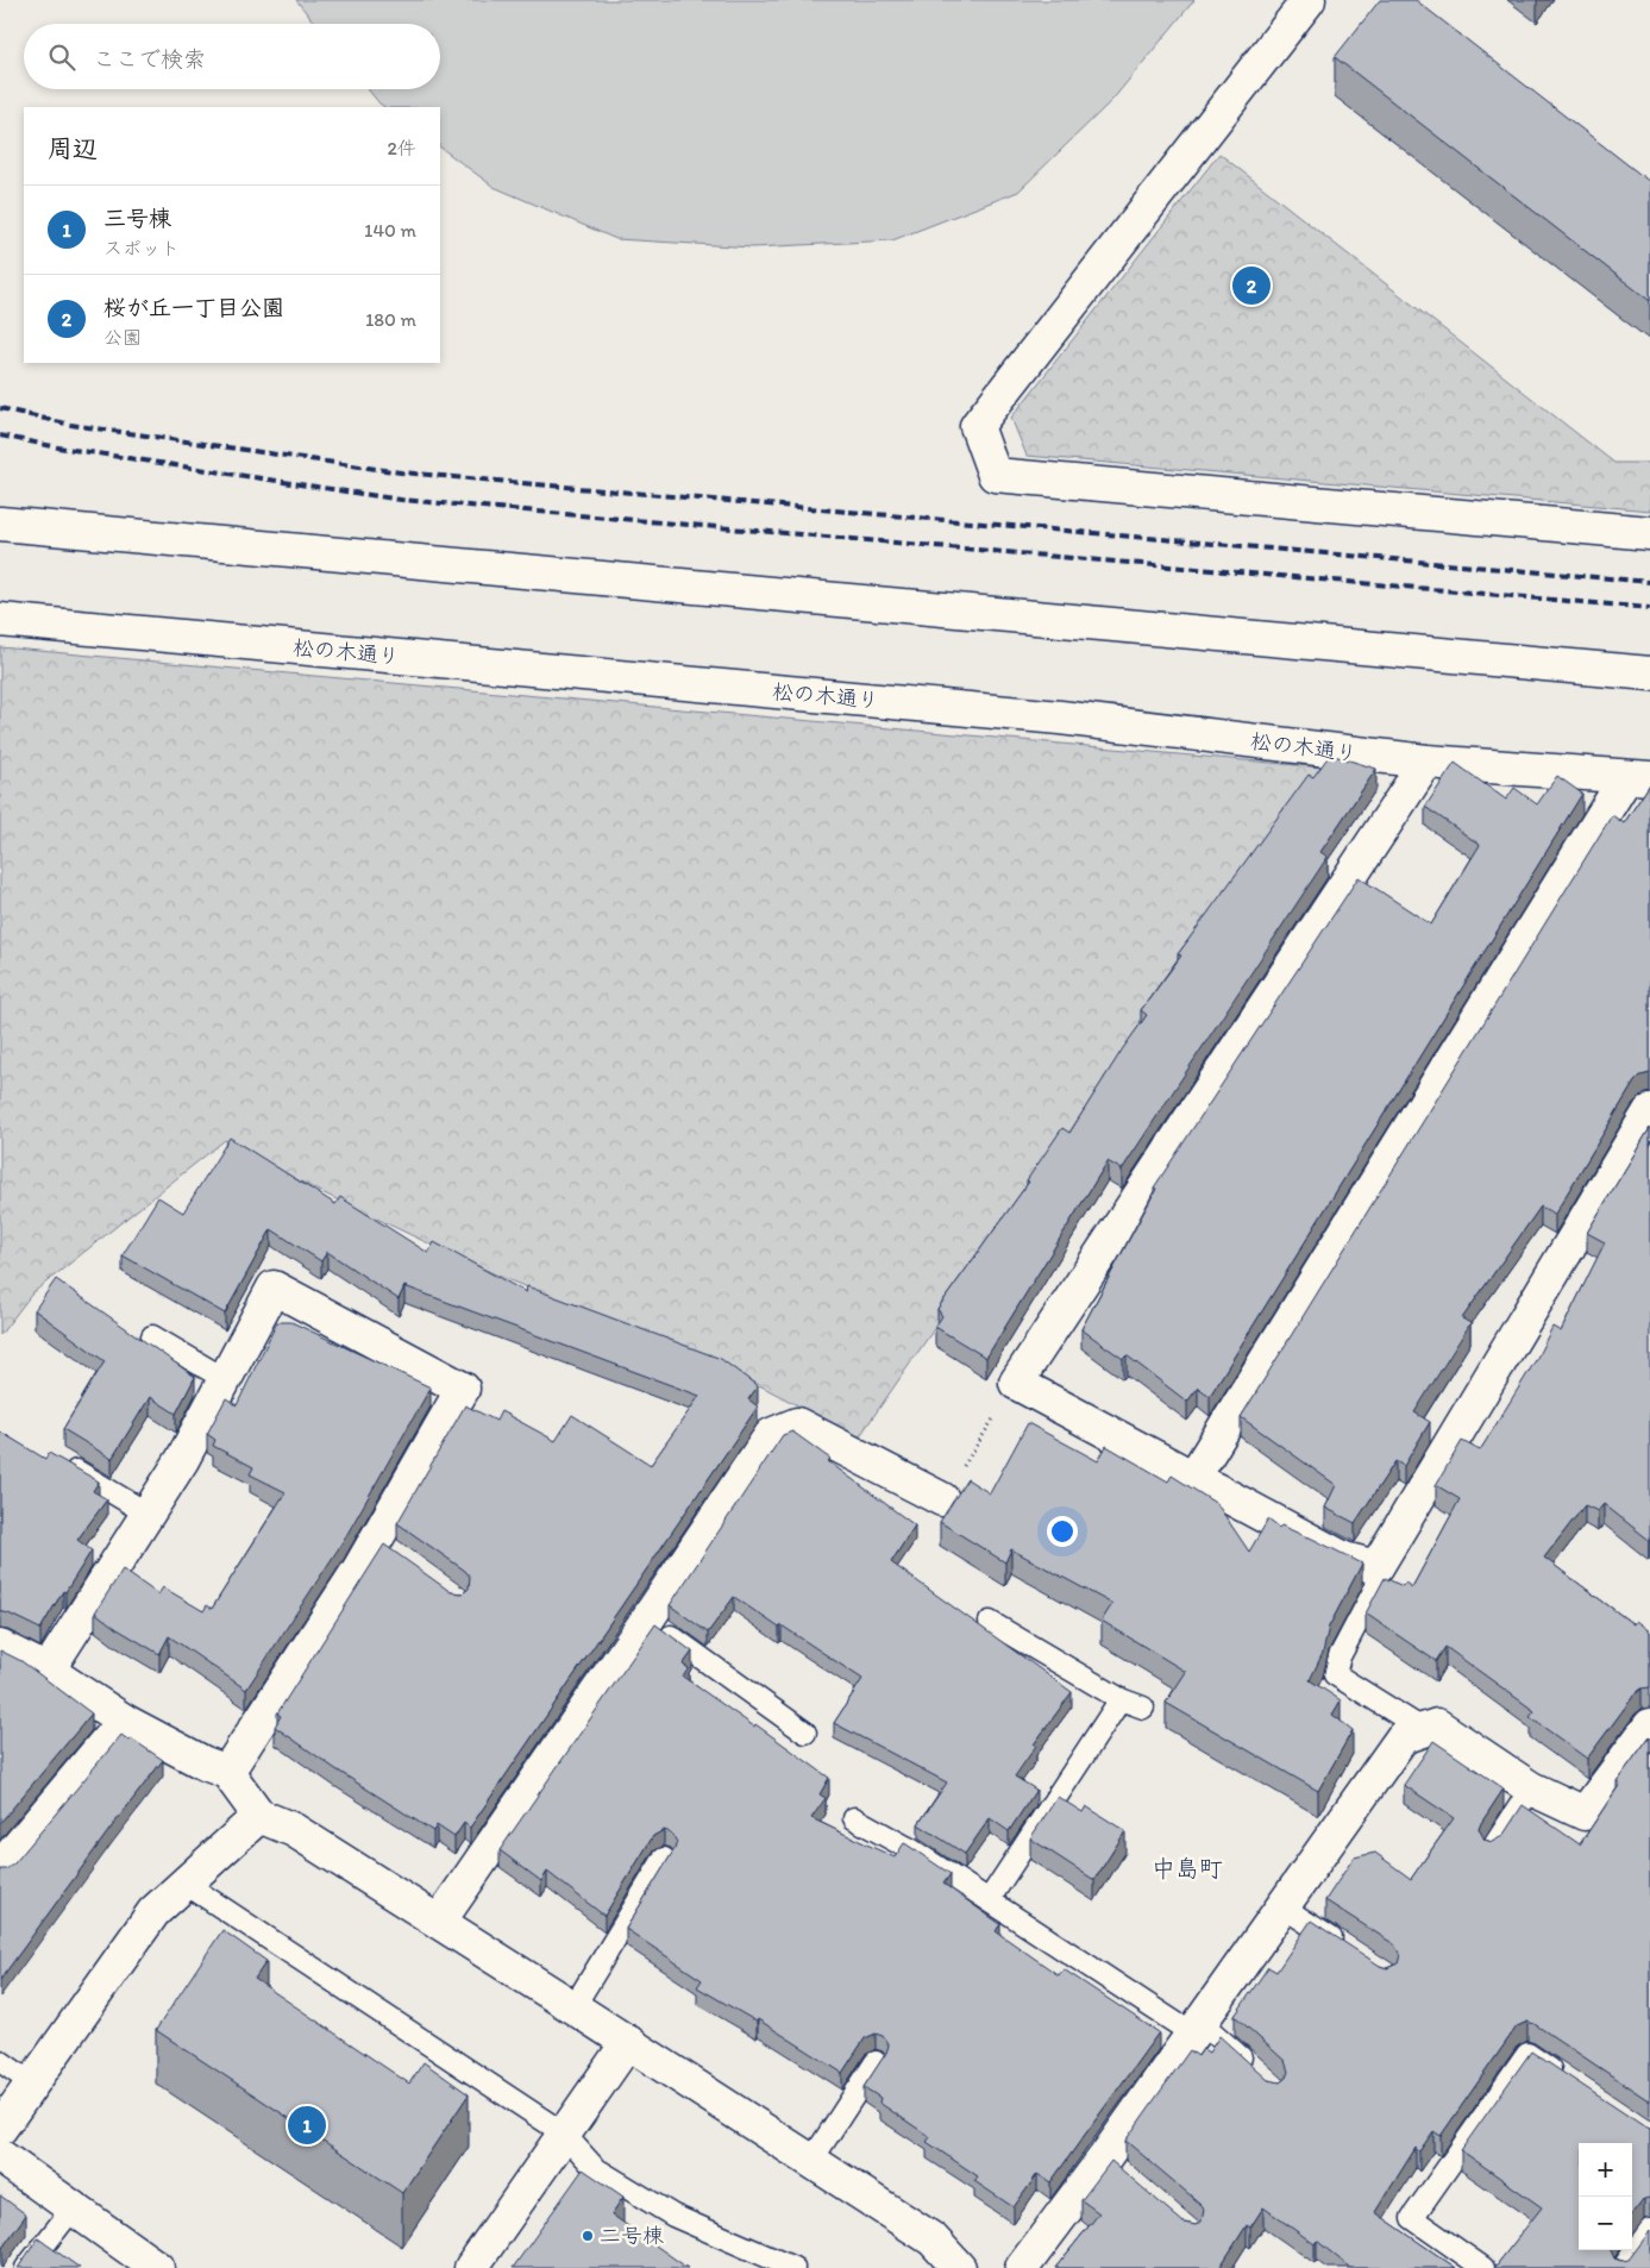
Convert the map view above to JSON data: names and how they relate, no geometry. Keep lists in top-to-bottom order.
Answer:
{
  "streets": {
    "street": ["松の木通り"]
  },
  "districts": ["中島町"],
  "places": ["二号棟"],
  "page": {
    "search": "ここで検索",
    "heading": ["周辺", "2件"],
    "list": [
      {
        "mark": "1",
        "name": "三号棟",
        "note": "スポット",
        "value": "140 m"
      },
      {
        "mark": "2",
        "name": "桜が丘一丁目公園",
        "note": "公園",
        "value": "180 m"
      }
    ],
    "pins": ["2", "1"],
    "map_buttons": ["+", "−"]
  }
}
